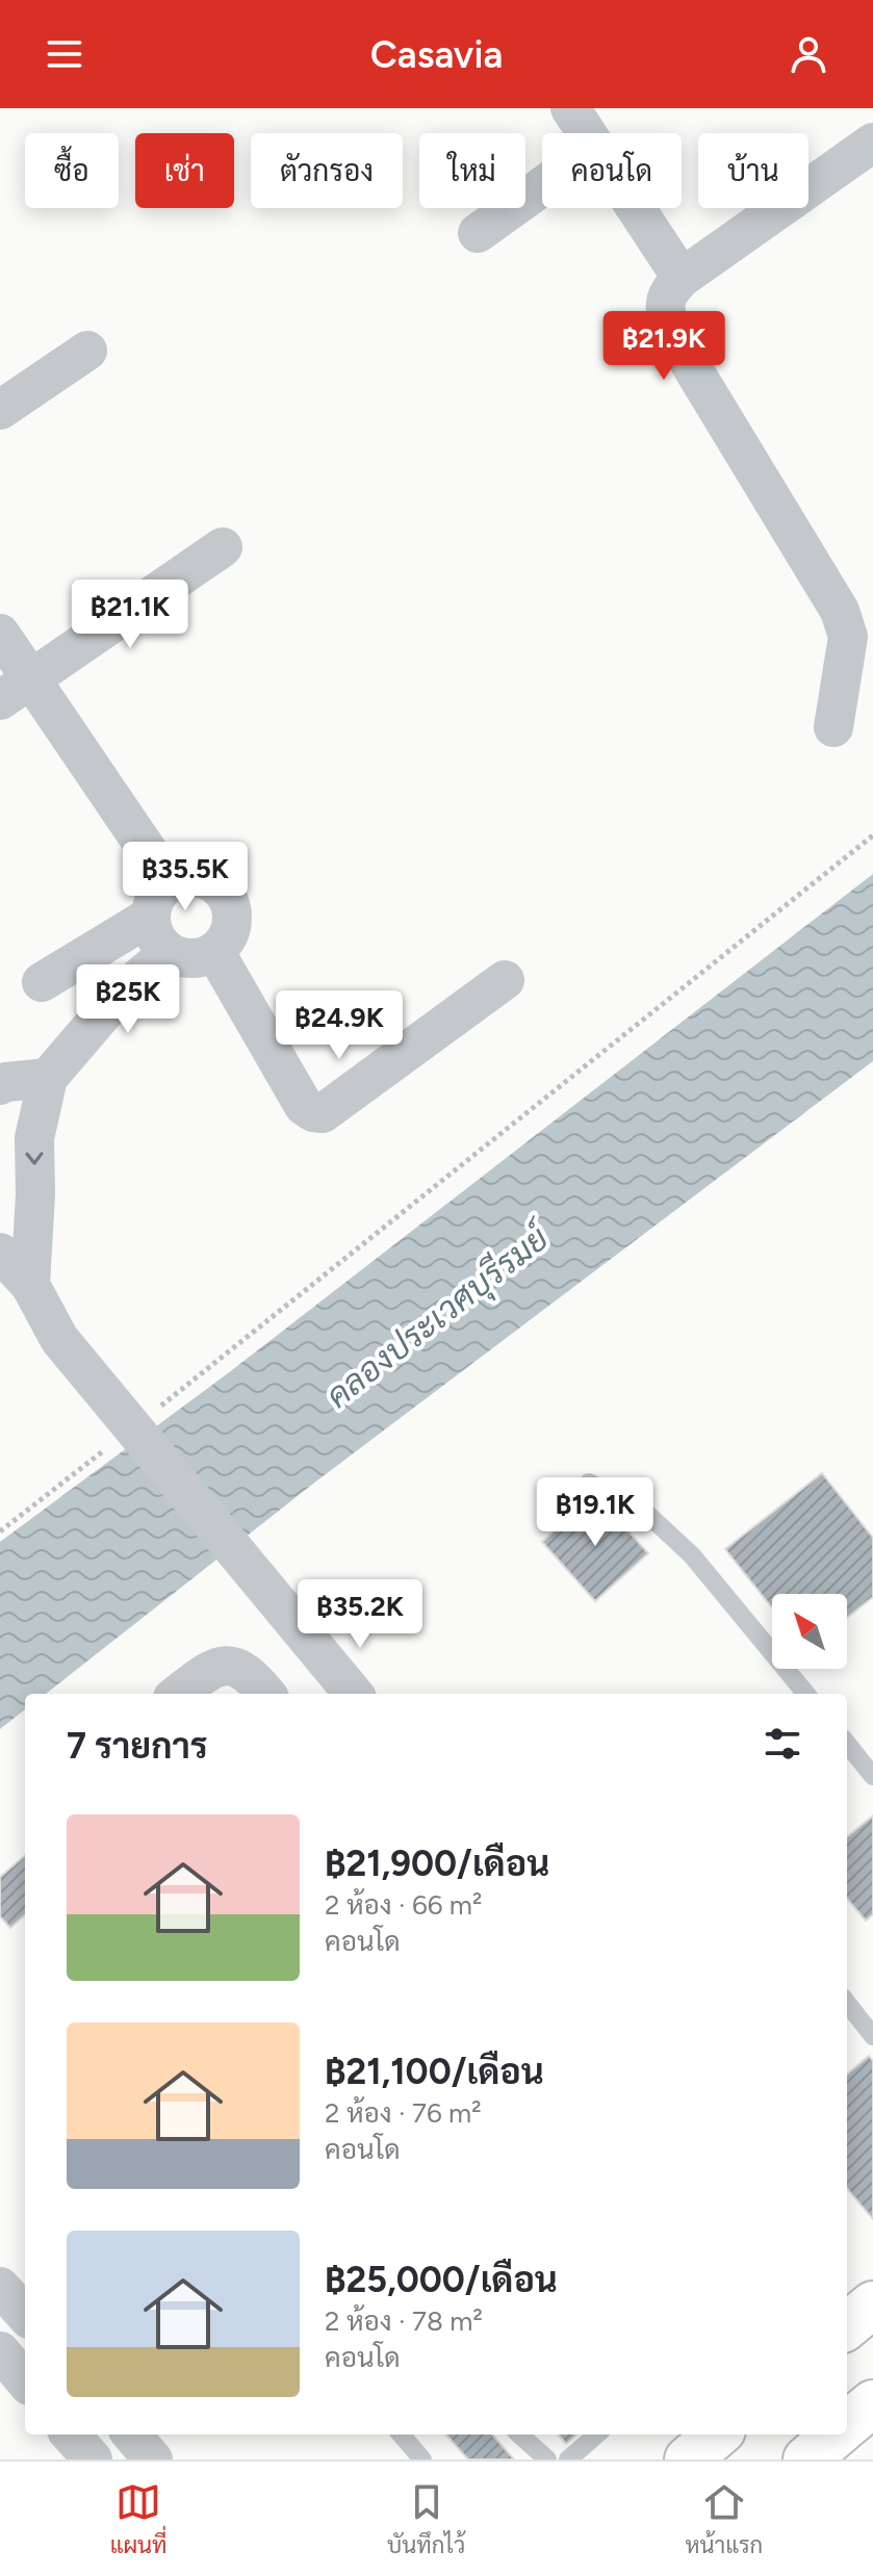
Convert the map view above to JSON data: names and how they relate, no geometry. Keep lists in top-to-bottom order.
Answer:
{
  "water": ["คลองประเวศบุรีรมย์"],
  "north": "top left",
  "page": {
    "header": "Casavia",
    "chip": [
      "ซื้อ",
      "เช่า",
      "ตัวกรอง",
      "ใหม่",
      "คอนโด",
      "บ้าน"
    ],
    "price": [
      "฿21.9K",
      "฿21.1K",
      "฿35.5K",
      "฿25K",
      "฿24.9K",
      "฿19.1K",
      "฿35.2K"
    ],
    "heading": "7 รายการ",
    "list": [
      {
        "name": "฿21,900/เดือน",
        "note": "2 ห้อง · 66 m² · คอนโด"
      },
      {
        "name": "฿21,100/เดือน",
        "note": "2 ห้อง · 76 m² · คอนโด"
      },
      {
        "name": "฿25,000/เดือน",
        "note": "2 ห้อง · 78 m² · คอนโด"
      }
    ],
    "tabs": ["แผนที่", "บันทึกไว้", "หน้าแรก"]
  }
}
